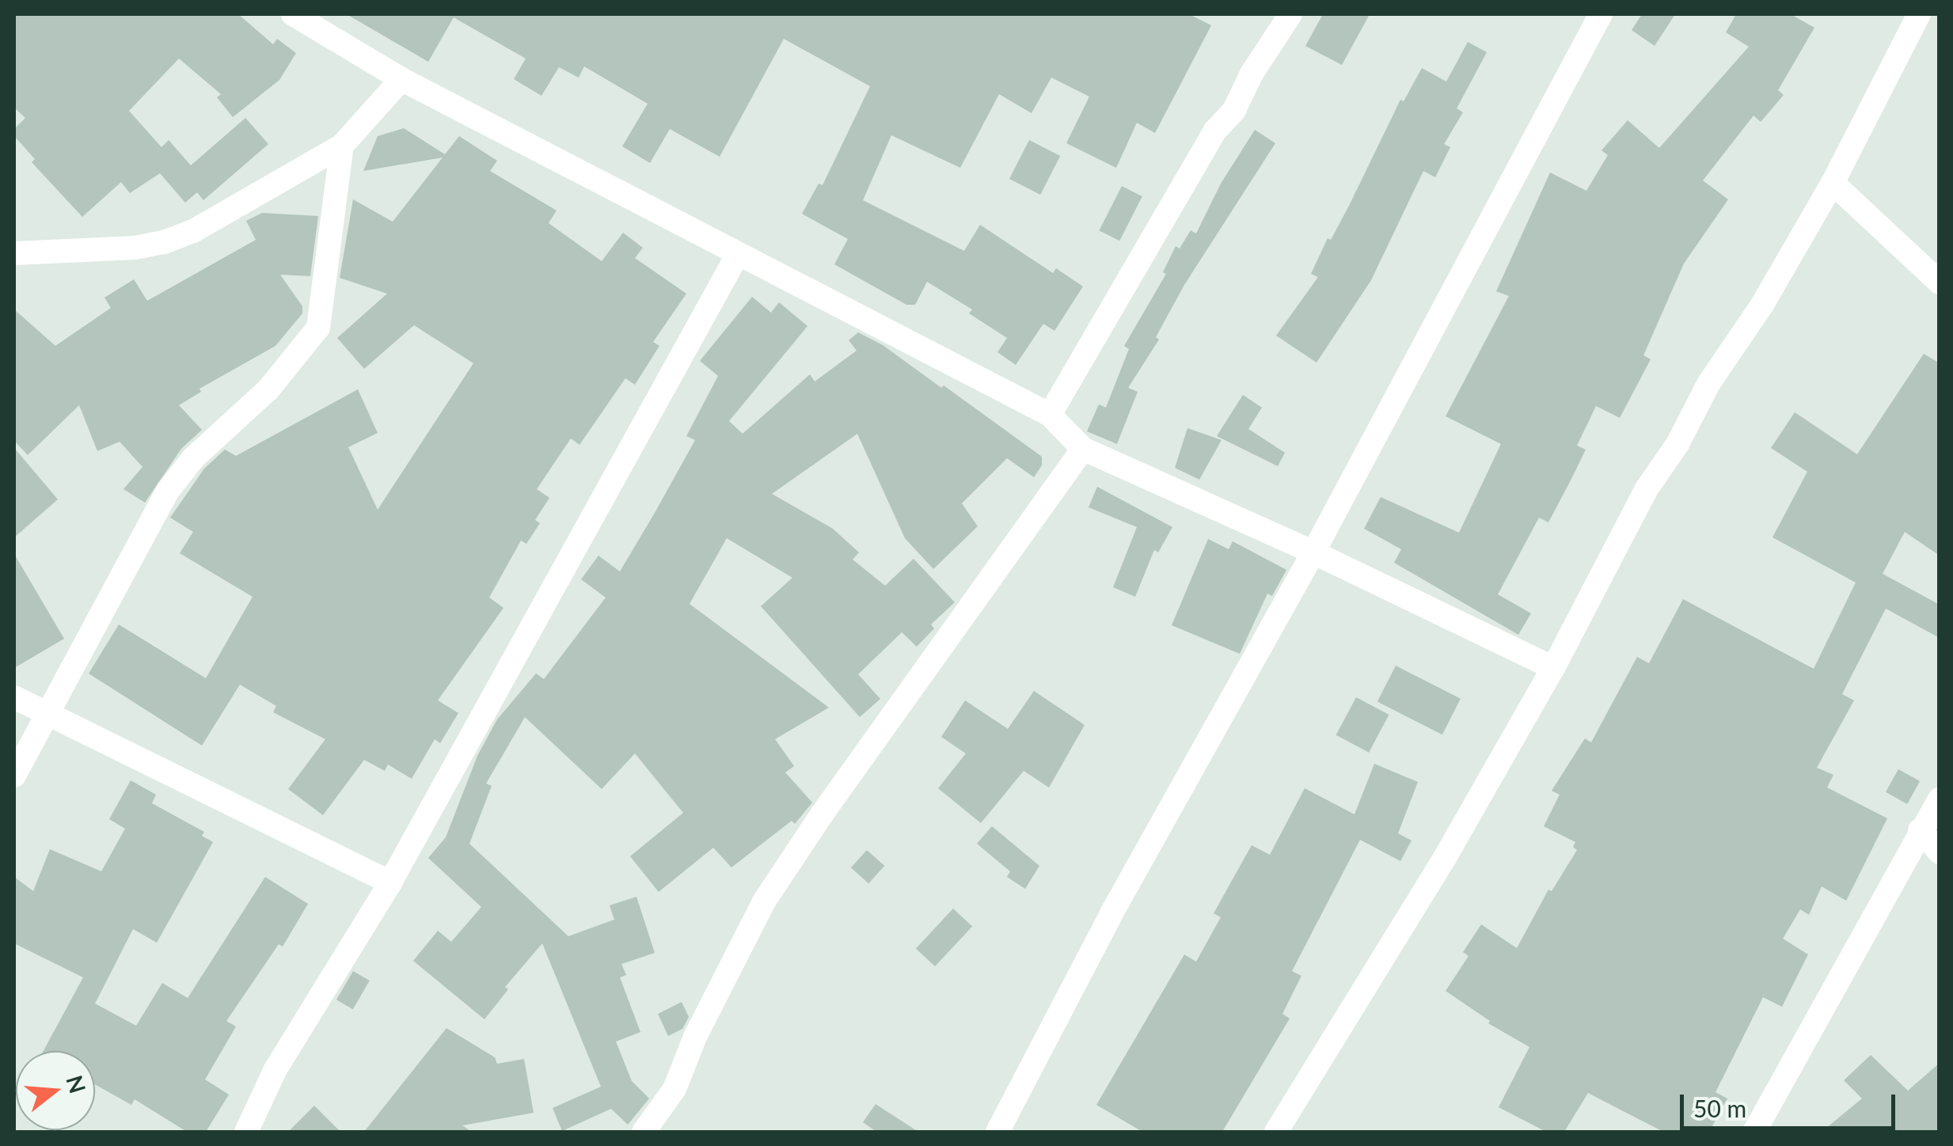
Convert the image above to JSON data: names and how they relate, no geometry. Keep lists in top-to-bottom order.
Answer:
{
  "scale_bar": "50 m",
  "north": "right"
}
